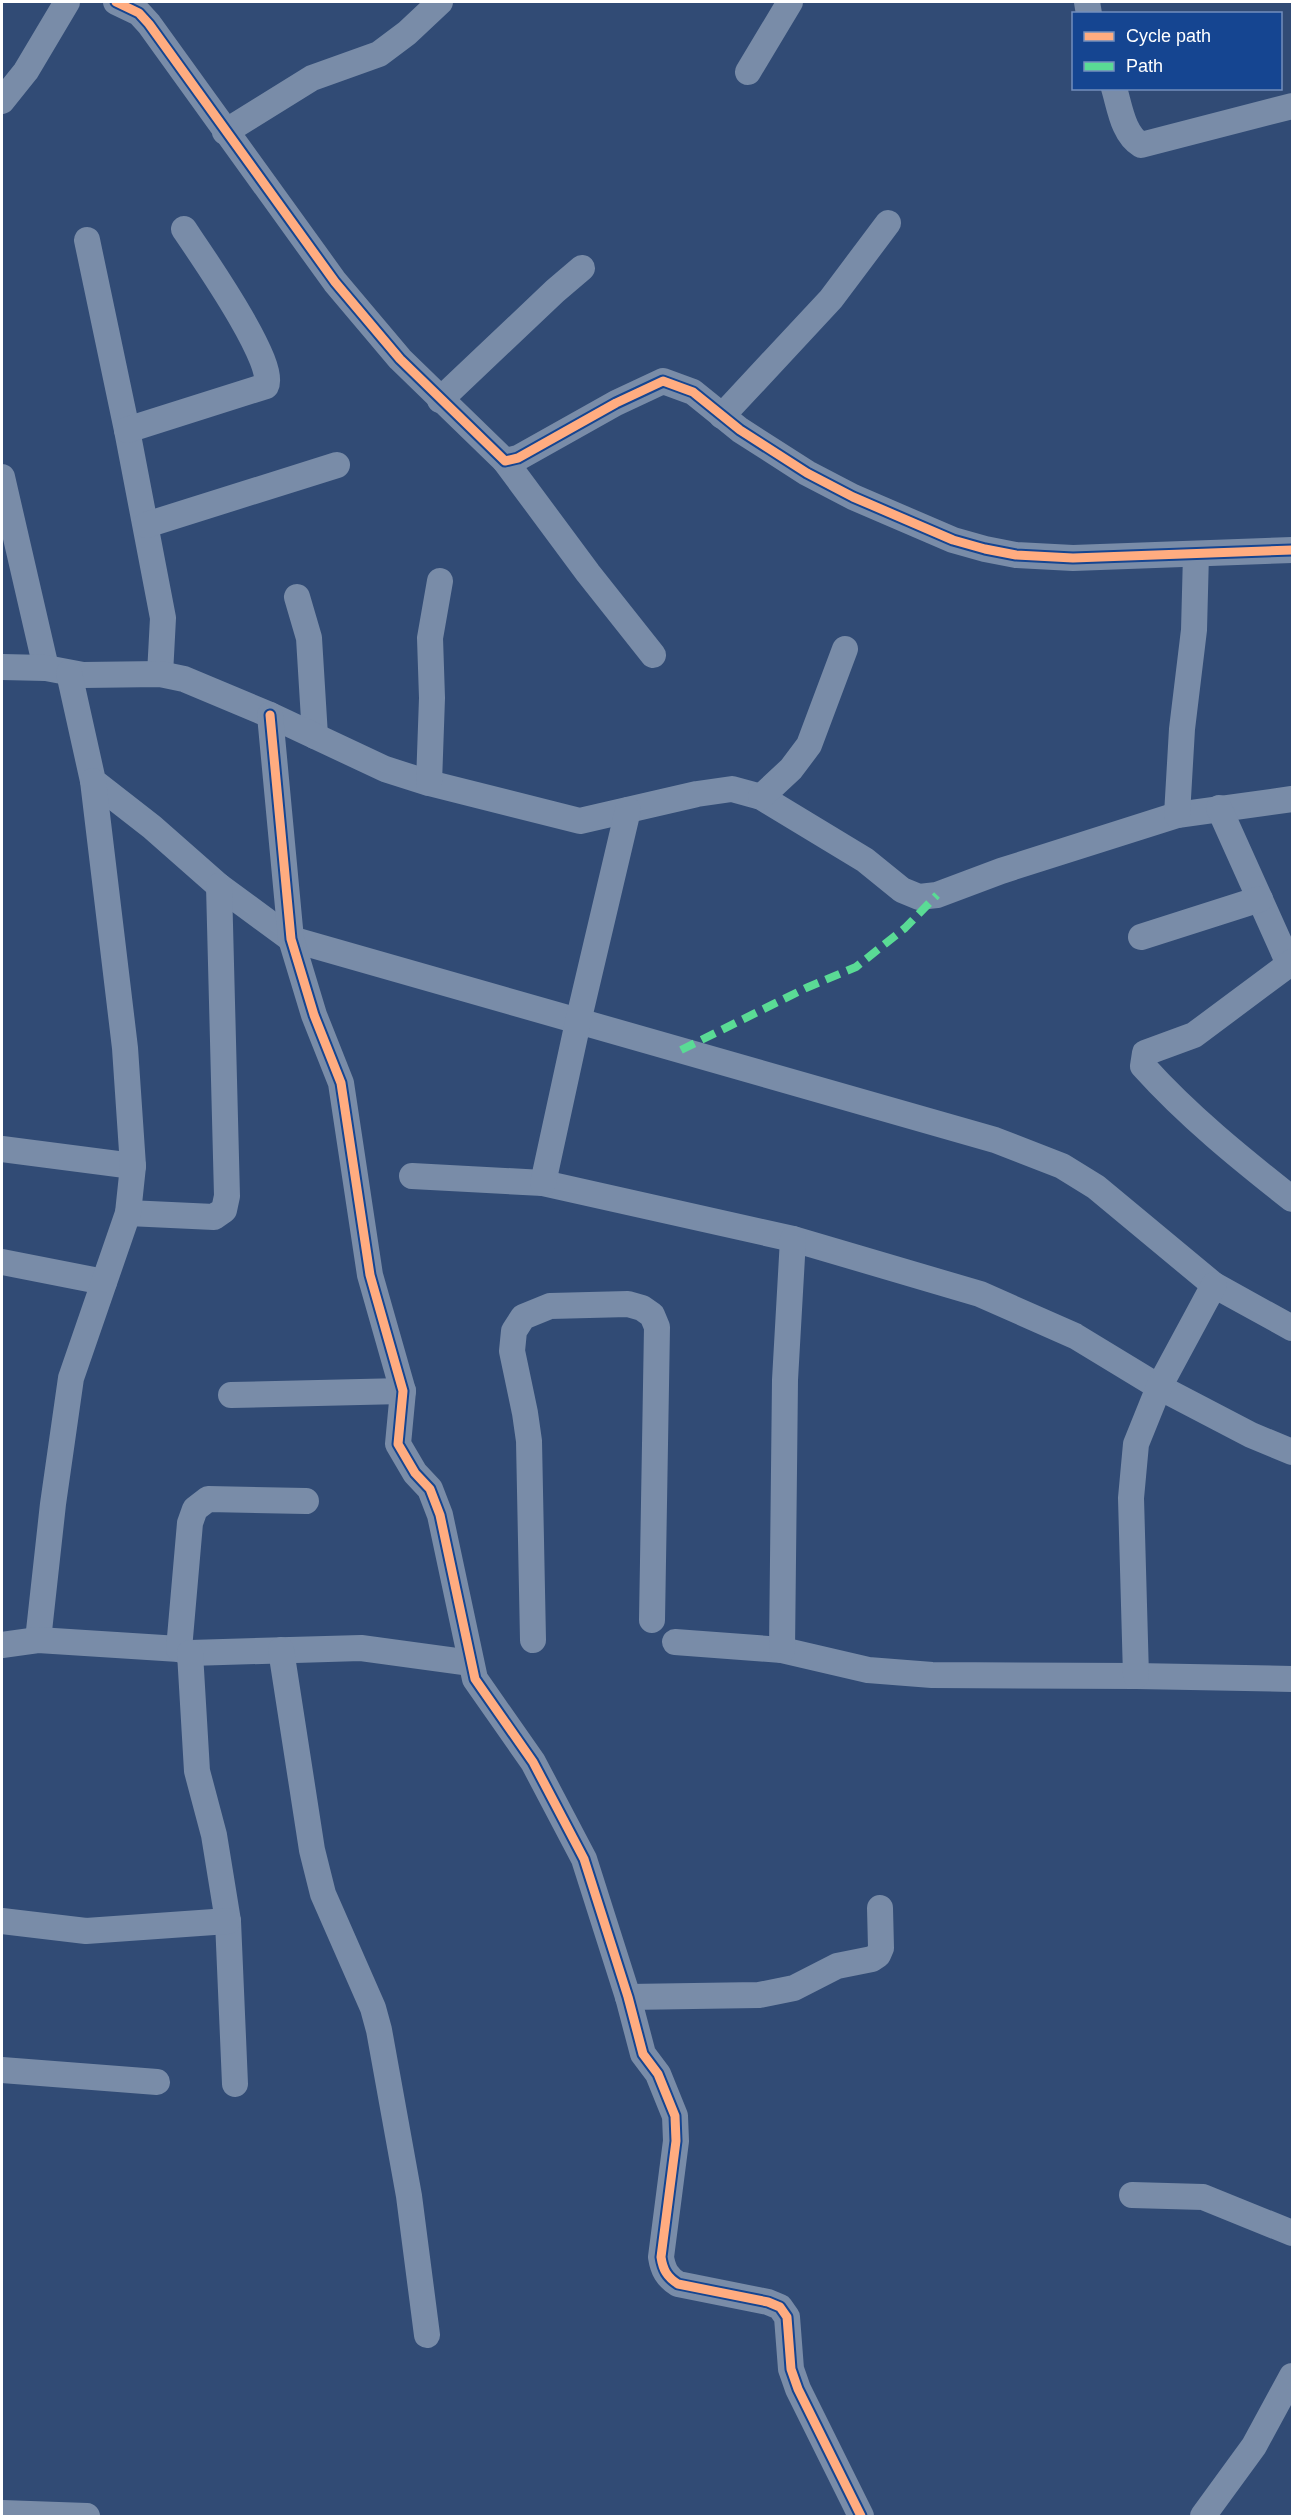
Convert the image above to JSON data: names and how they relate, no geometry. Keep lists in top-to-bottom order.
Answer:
{
  "legend": ["Cycle path", "Path"]
}
